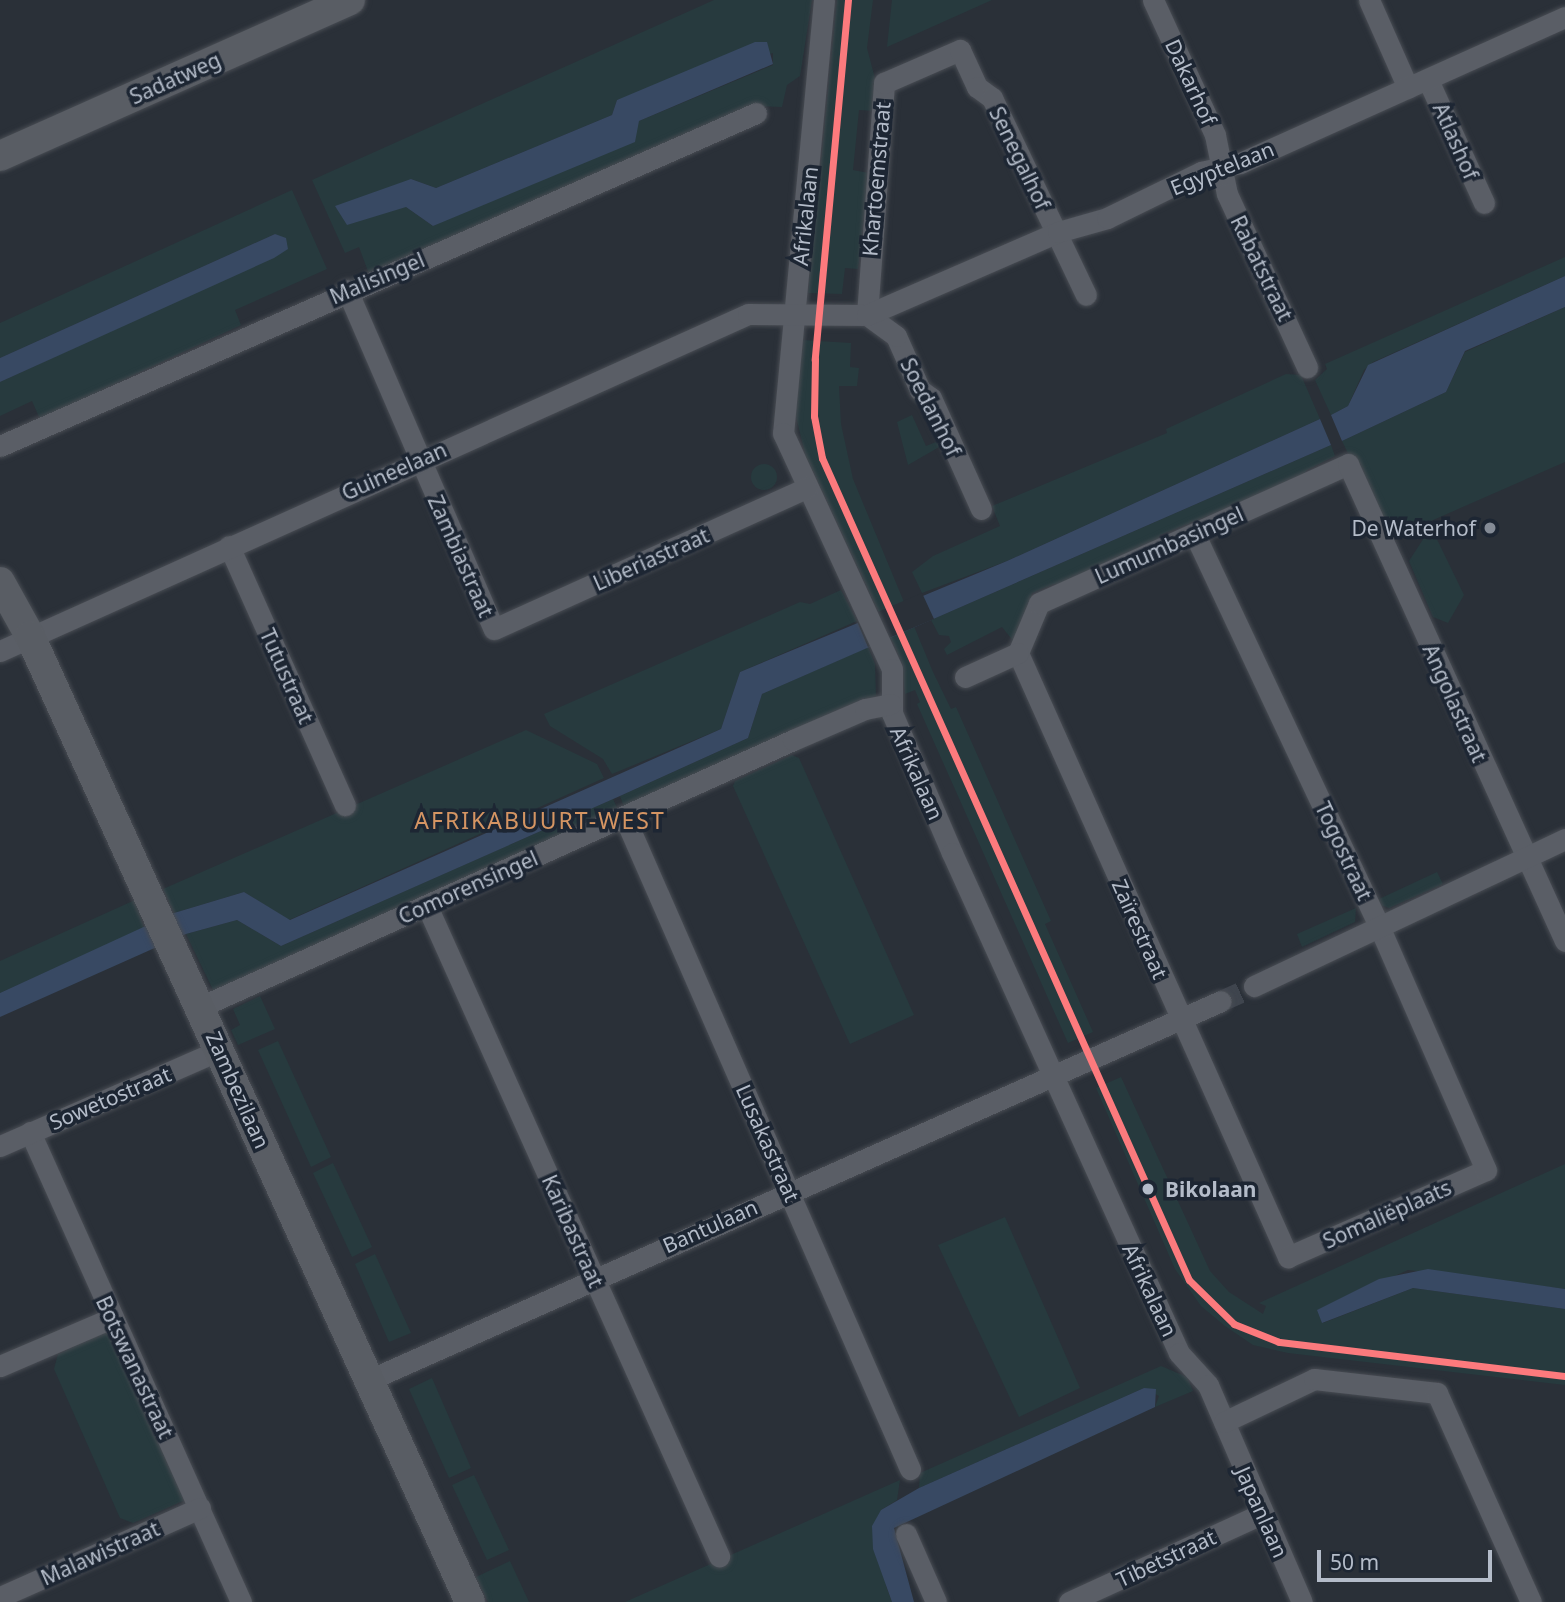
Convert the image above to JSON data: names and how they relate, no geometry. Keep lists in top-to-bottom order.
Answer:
{
  "streets": {
    "street": [
      "Sadatweg",
      "Dakarhof",
      "Atlashof",
      "Senegalhof",
      "Egyptelaan",
      "Khartoemstraat",
      "Afrikalaan",
      "Rabatstraat",
      "Malisingel",
      "Soedanhof",
      "Guineelaan",
      "Lumumbasingel",
      "Zambiastraat",
      "Liberiastraat",
      "Tutustraat",
      "Angolastraat",
      "Togostraat",
      "Comorensingel",
      "Zaïrestraat",
      "Zambezilaan",
      "Sowetostraat",
      "Lusakastraat",
      "Somaliëplaats",
      "Bantulaan",
      "Karibastraat",
      "Botswanastraat",
      "Japanlaan",
      "Malawistraat",
      "Tibetstraat"
    ]
  },
  "crossings": [
    ["Dakarhof", "Egyptelaan"],
    ["Dakarhof", "Rabatstraat"],
    ["Atlashof", "Egyptelaan"],
    ["Senegalhof", "Egyptelaan"],
    ["Senegalhof", "Khartoemstraat"],
    ["Egyptelaan", "Khartoemstraat"],
    ["Egyptelaan", "Afrikalaan"],
    ["Egyptelaan", "Rabatstraat"],
    ["Egyptelaan", "Soedanhof"],
    ["Egyptelaan", "Guineelaan"],
    ["Khartoemstraat", "Soedanhof"],
    ["Afrikalaan", "Guineelaan"],
    ["Afrikalaan", "Liberiastraat"],
    ["Afrikalaan", "Comorensingel"],
    ["Afrikalaan", "Bantulaan"],
    ["Afrikalaan", "Japanlaan"],
    ["Malisingel", "Zambiastraat"],
    ["Guineelaan", "Zambiastraat"],
    ["Guineelaan", "Tutustraat"],
    ["Guineelaan", "Zambezilaan"],
    ["Lumumbasingel", "Angolastraat"],
    ["Lumumbasingel", "Togostraat"],
    ["Lumumbasingel", "Zaïrestraat"],
    ["Zambiastraat", "Liberiastraat"],
    ["Togostraat", "Somaliëplaats"],
    ["Comorensingel", "Zambezilaan"],
    ["Comorensingel", "Lusakastraat"],
    ["Comorensingel", "Karibastraat"],
    ["Zaïrestraat", "Somaliëplaats"],
    ["Zambezilaan", "Sowetostraat"],
    ["Zambezilaan", "Bantulaan"],
    ["Sowetostraat", "Botswanastraat"],
    ["Lusakastraat", "Bantulaan"],
    ["Bantulaan", "Karibastraat"],
    ["Botswanastraat", "Malawistraat"],
    ["Japanlaan", "Tibetstraat"]
  ],
  "districts": ["AFRIKABUURT-WEST"],
  "places": ["De Waterhof", "Bikolaan"],
  "scale_bar": "50 m"
}
